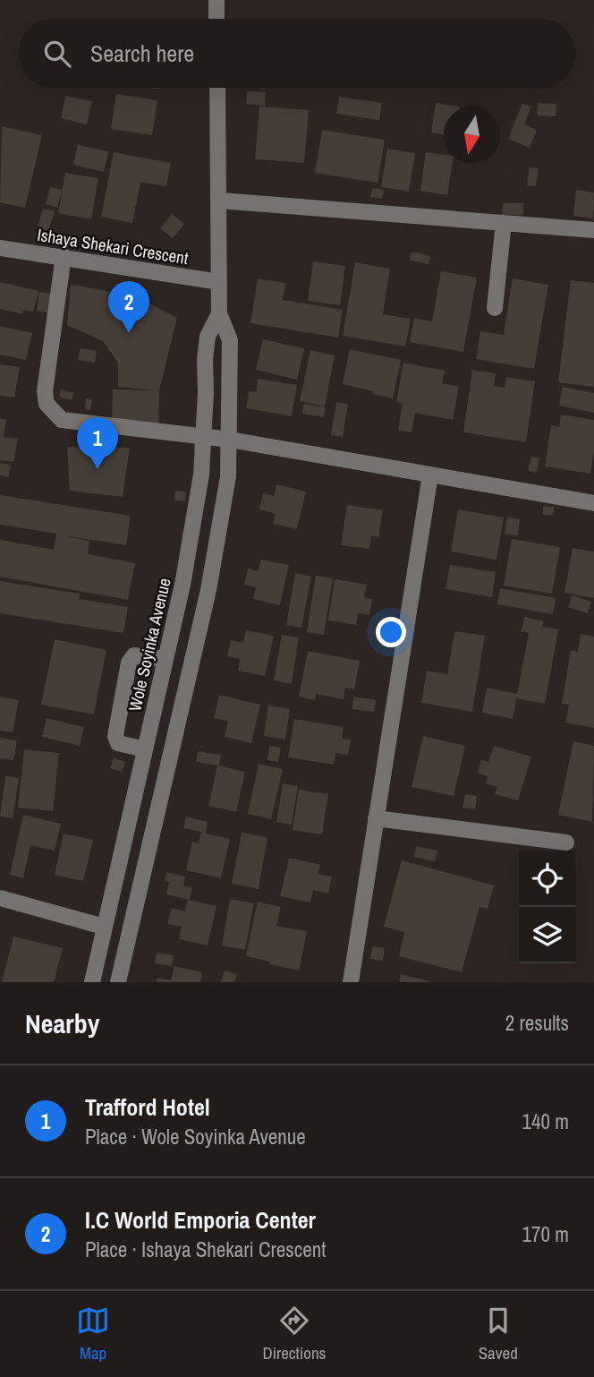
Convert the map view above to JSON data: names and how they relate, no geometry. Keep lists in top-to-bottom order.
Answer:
{
  "streets": {
    "street": ["Ishaya Shekari Crescent", "Wole Soyinka Avenue"]
  },
  "crossings": [
    ["Ishaya Shekari Crescent", "Wole Soyinka Avenue"]
  ],
  "north": "bottom",
  "page": {
    "search": "Search here",
    "pins": ["2", "1"],
    "heading": ["Nearby", "2 results"],
    "list": [
      {
        "mark": "1",
        "name": "Trafford Hotel",
        "note": "Place · Wole Soyinka Avenue",
        "value": "140 m"
      },
      {
        "mark": "2",
        "name": "I.C World Emporia Center",
        "note": "Place · Ishaya Shekari Crescent",
        "value": "170 m"
      }
    ],
    "nav": ["Map", "Directions", "Saved"]
  }
}
